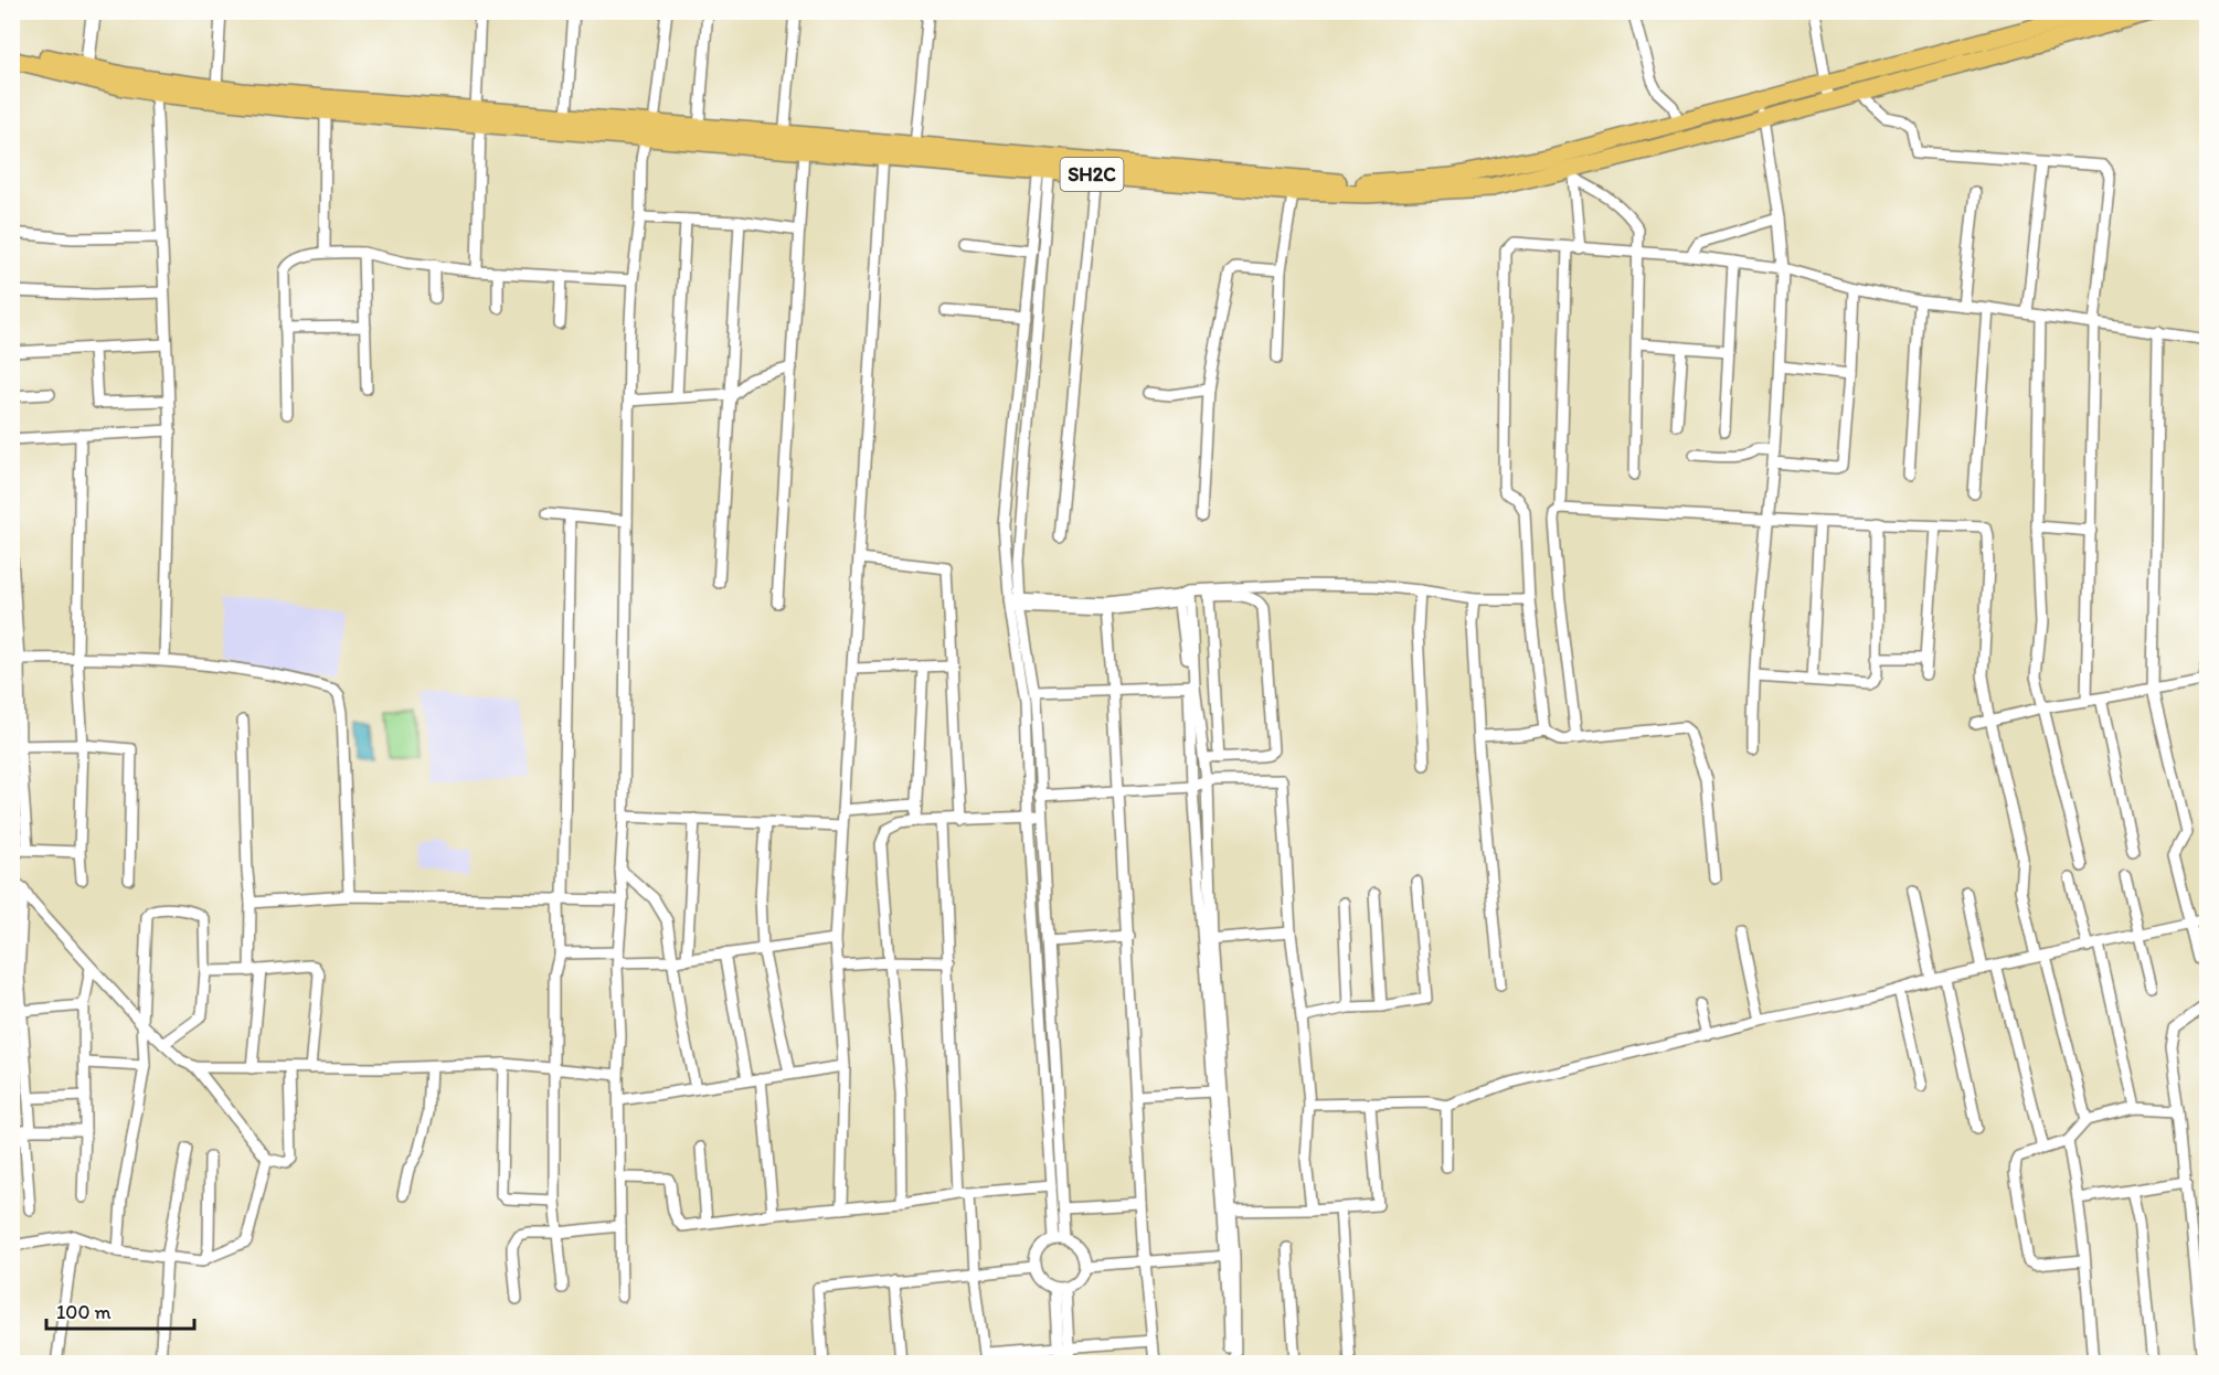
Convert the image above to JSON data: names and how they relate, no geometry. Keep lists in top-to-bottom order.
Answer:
{
  "streets": {
    "main road": ["SH2C"]
  },
  "scale_bar": "100 m"
}
